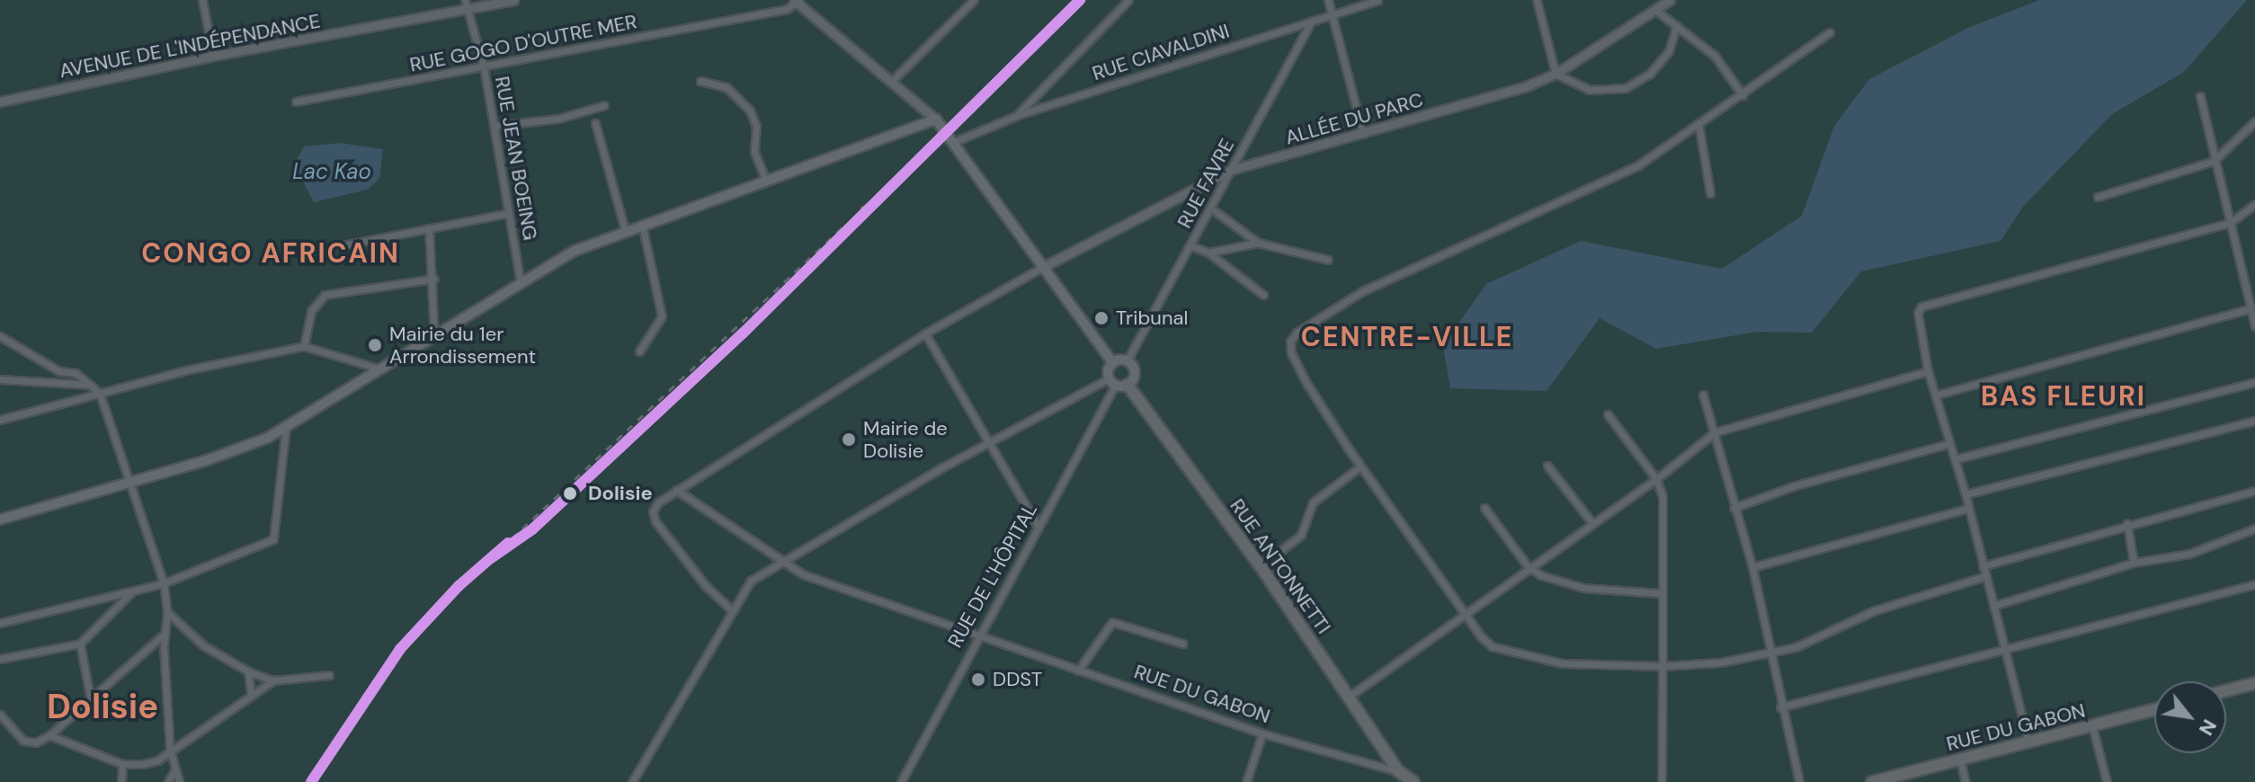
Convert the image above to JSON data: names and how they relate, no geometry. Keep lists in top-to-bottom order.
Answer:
{
  "streets": {
    "highway": ["RUE ANTONNETTI", "RUE DU GABON"],
    "street": [
      "RUE GOGO D'OUTRE MER",
      "AVENUE DE L'INDÉPENDANCE",
      "RUE CIAVALDINI",
      "ALLÉE DU PARC",
      "RUE JEAN BOEING",
      "RUE FAVRE",
      "RUE DE L'HÔPITAL"
    ]
  },
  "crossings": [
    ["RUE GOGO D'OUTRE MER", "RUE JEAN BOEING"],
    ["AVENUE DE L'INDÉPENDANCE", "RUE JEAN BOEING"],
    ["RUE CIAVALDINI", "RUE FAVRE"],
    ["ALLÉE DU PARC", "RUE FAVRE"],
    ["RUE ANTONNETTI", "RUE DE L'HÔPITAL"],
    ["RUE ANTONNETTI", "RUE DU GABON"],
    ["RUE DE L'HÔPITAL", "RUE DU GABON"]
  ],
  "districts": [
    "CONGO AFRICAIN",
    "CENTRE-VILLE",
    "BAS FLEURI",
    "Dolisie"
  ],
  "water": ["Lac Kao"],
  "places": [
    "Tribunal",
    "Mairie du 1er Arrondissement",
    "Mairie de Dolisie",
    "Dolisie",
    "DDST"
  ],
  "north": "bottom right"
}
